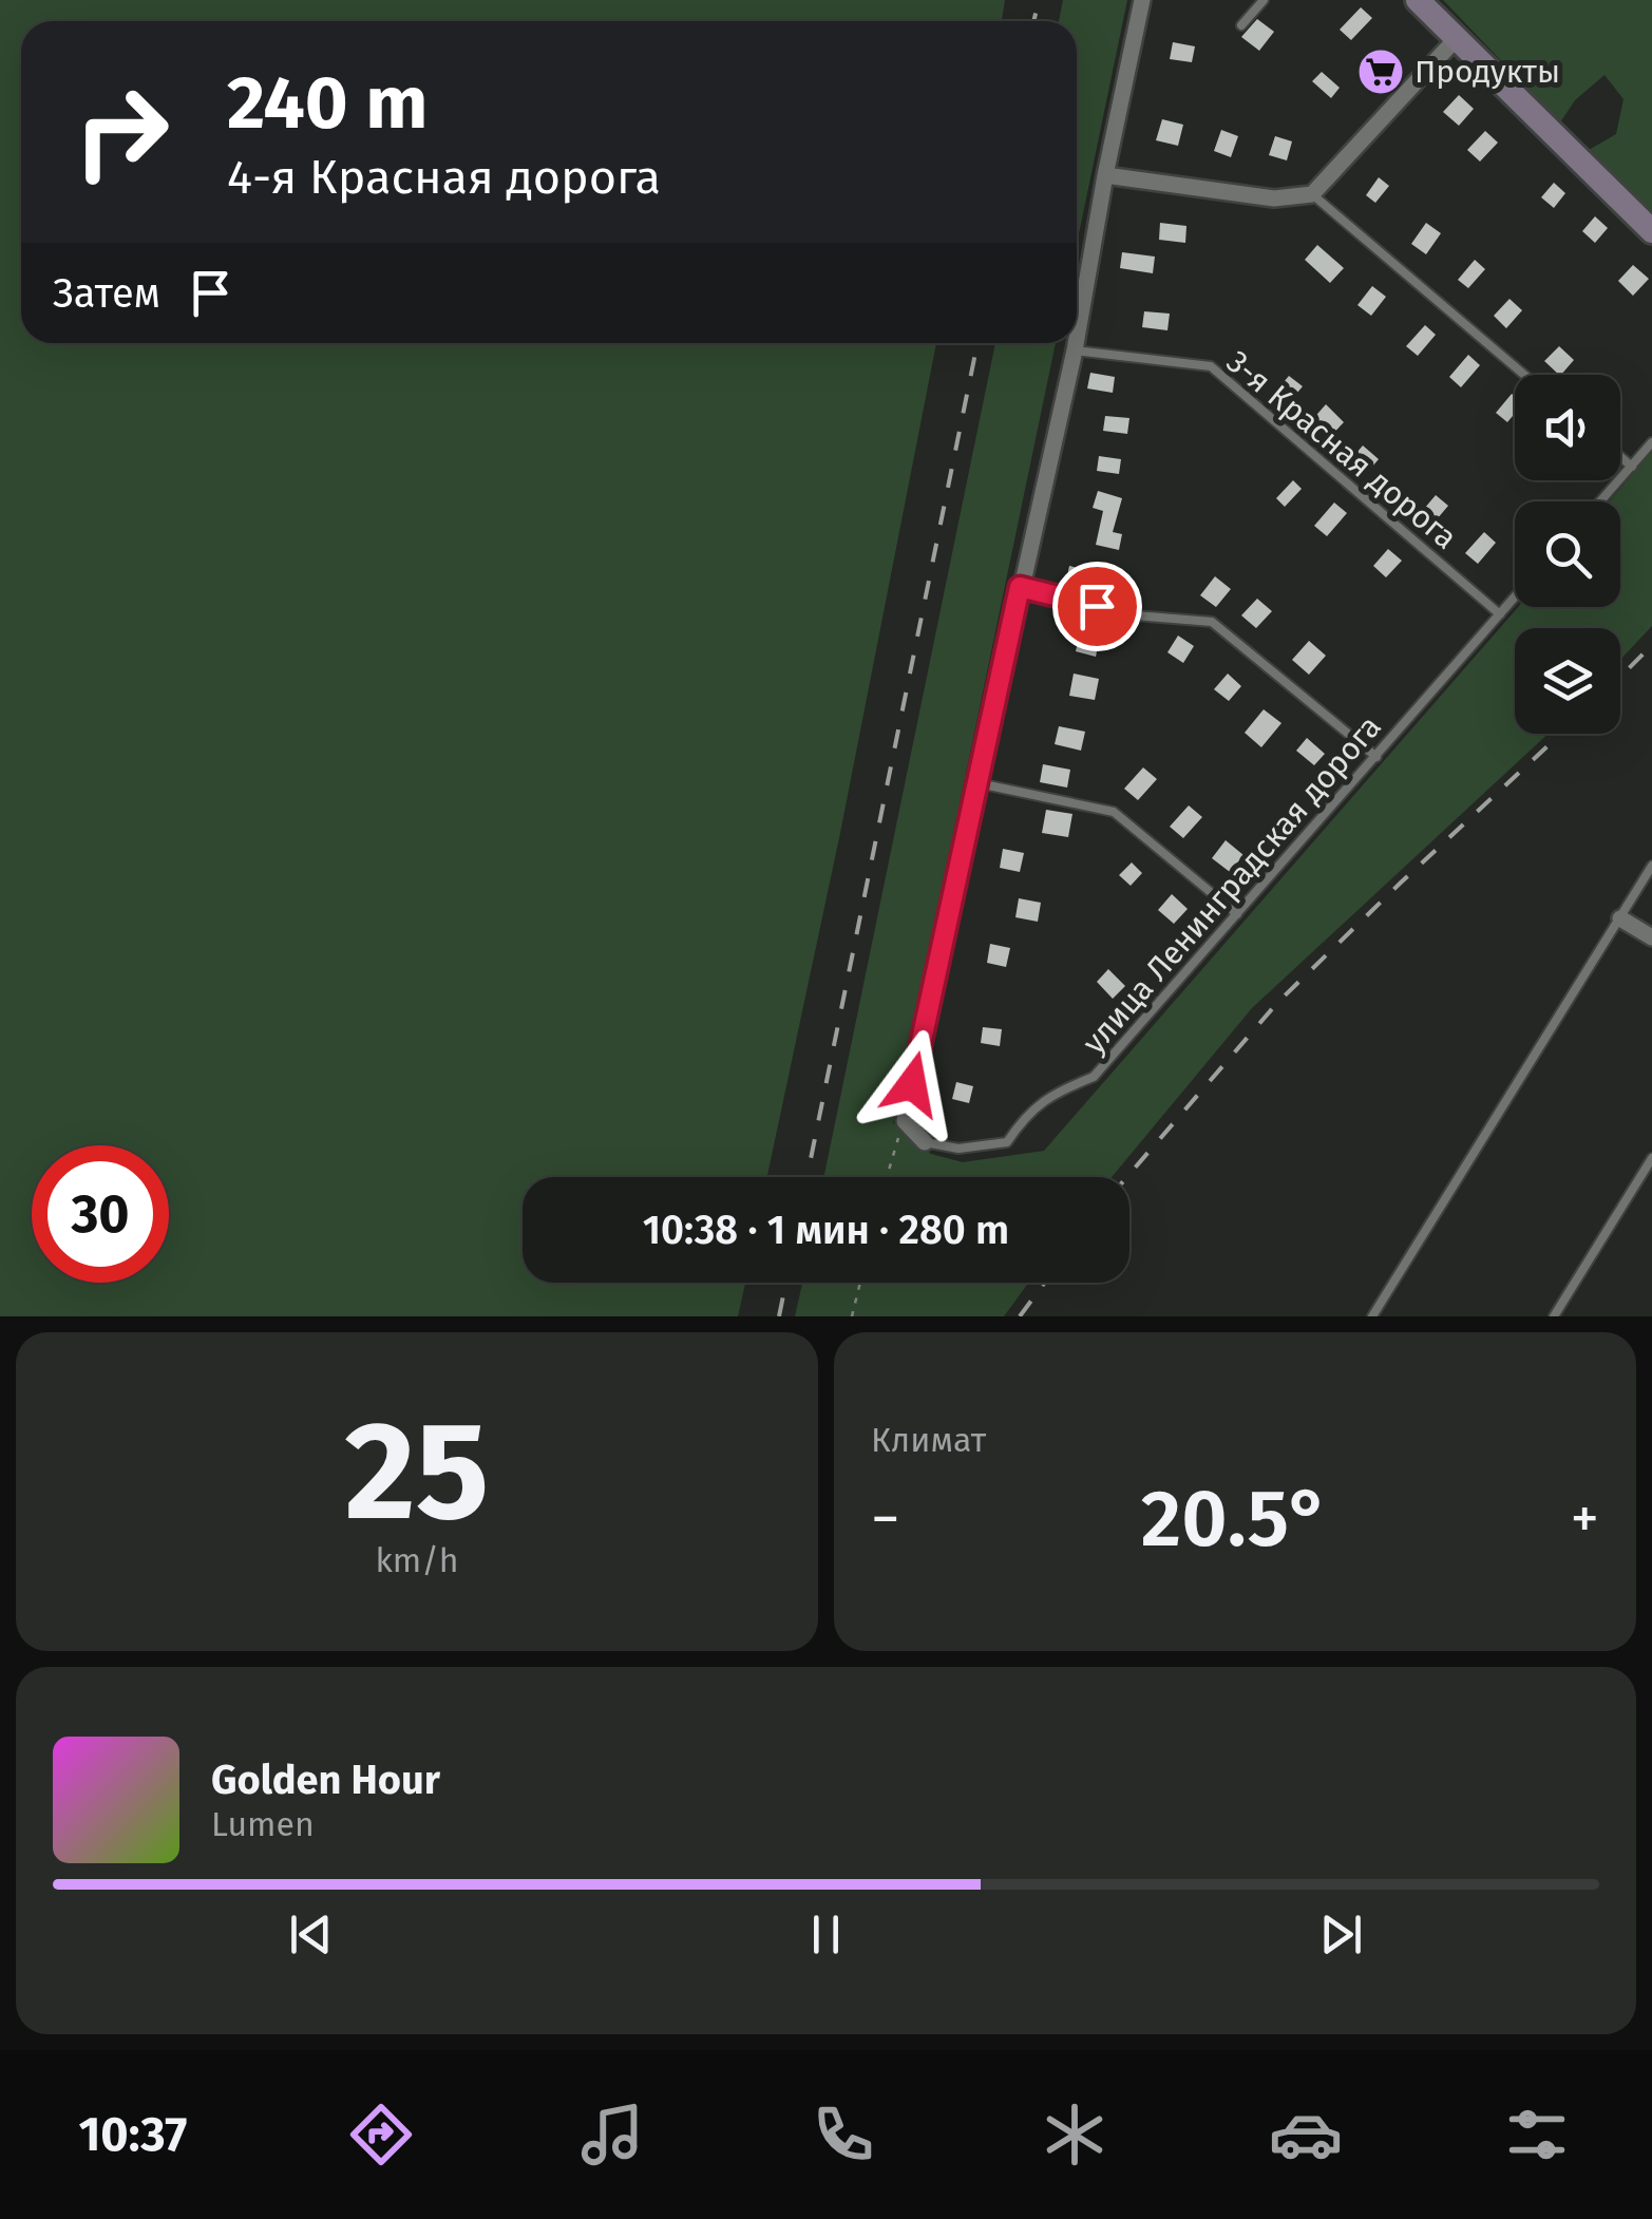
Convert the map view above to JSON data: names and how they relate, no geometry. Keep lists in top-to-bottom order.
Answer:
{
  "streets": {
    "lane": ["3-я Красная дорога", "улица Ленинградская дорога"]
  },
  "crossings": [
    ["3-я Красная дорога", "улица Ленинградская дорога"]
  ],
  "places": {
    "supermarket": ["Продукты"]
  },
  "page": {
    "turn": ["240 m", "4-я Красная дорога"],
    "then": "Затем",
    "limit": "30",
    "trip": "10:38 · 1 мин · 280 m",
    "tile": [
      ["25", "km/h"],
      "Климат"
    ],
    "heat": ["−", "20.5°", "+"],
    "song": ["Golden Hour", "Lumen"],
    "tabs": "10:37"
  }
}
